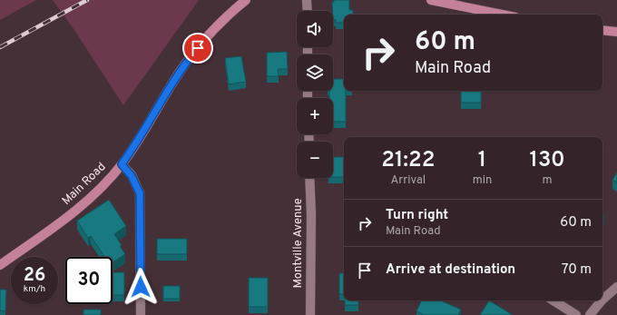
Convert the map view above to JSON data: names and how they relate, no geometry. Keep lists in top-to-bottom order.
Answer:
{
  "streets": {
    "main road": ["Main Road"],
    "street": ["Montville Avenue"]
  },
  "page": {
    "map_buttons": ["+", "−"],
    "turn": ["60 m", "Main Road"],
    "eta": [
      "21:22",
      "Arrival",
      "1",
      "min",
      "130",
      "m"
    ],
    "list": [
      {
        "name": "Turn right",
        "note": "Main Road",
        "value": "60 m"
      },
      {
        "name": "Arrive at destination",
        "value": "70 m"
      }
    ],
    "speed": "26 km/h",
    "limit": "30"
  }
}
